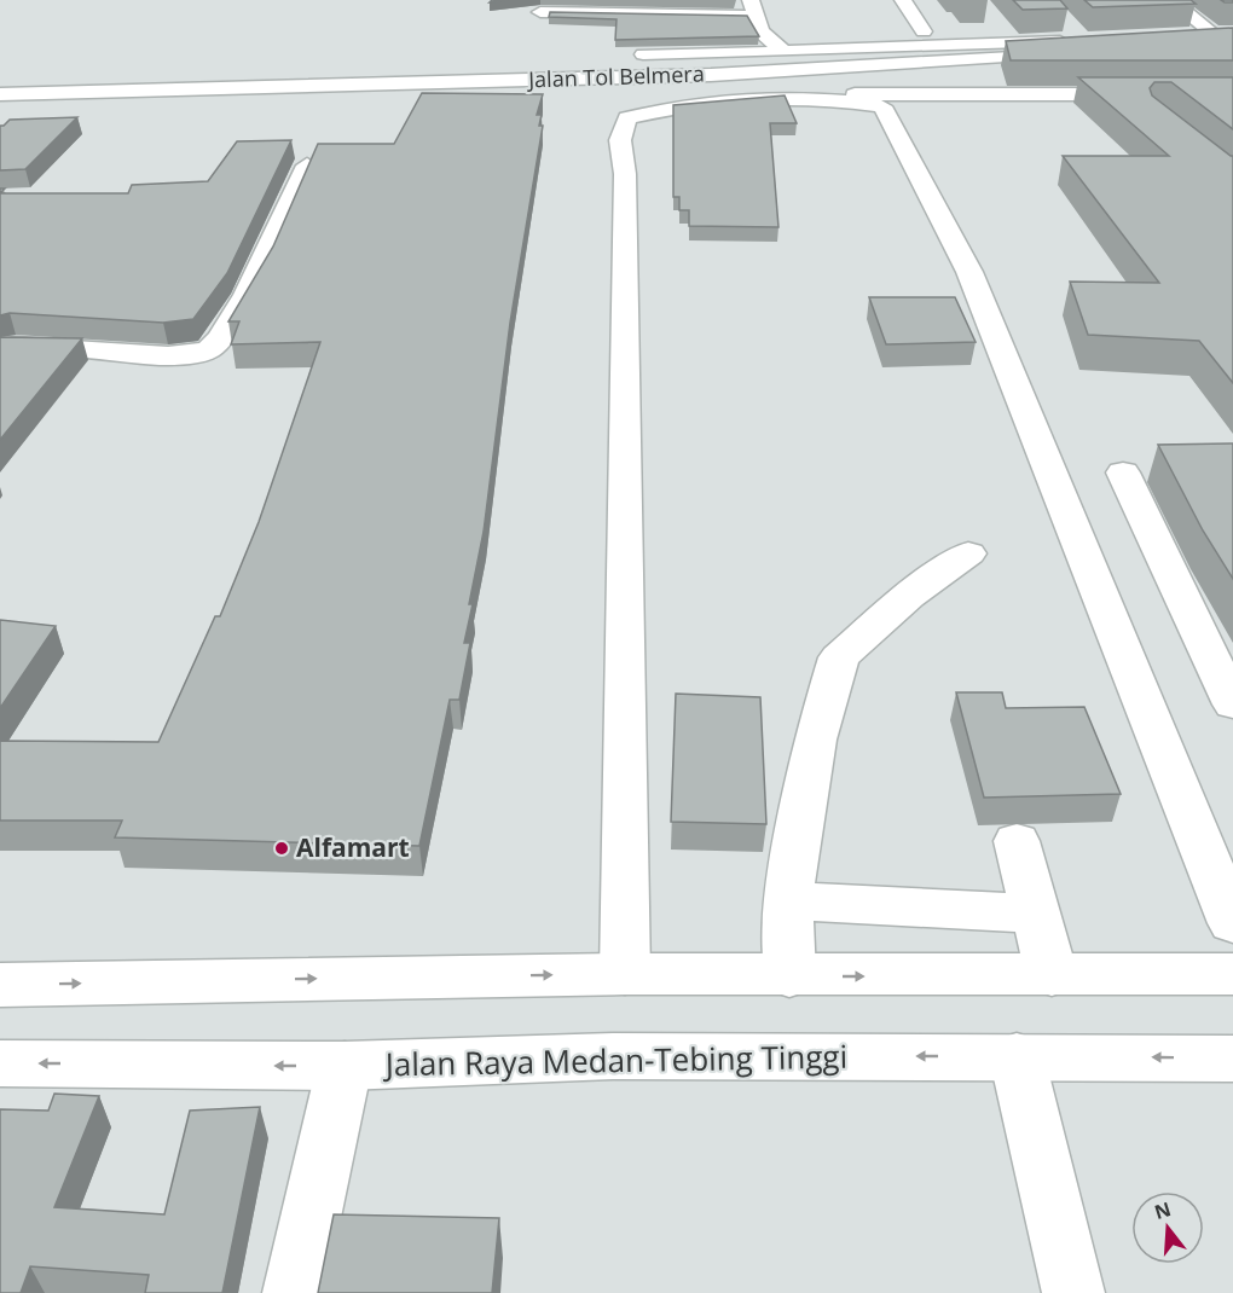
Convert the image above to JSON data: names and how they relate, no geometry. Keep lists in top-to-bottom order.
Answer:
{
  "streets": {
    "main road": ["Jalan Tol Belmera", "Jalan Raya Medan-Tebing Tinggi"]
  },
  "places": ["Alfamart"],
  "north": "top"
}
